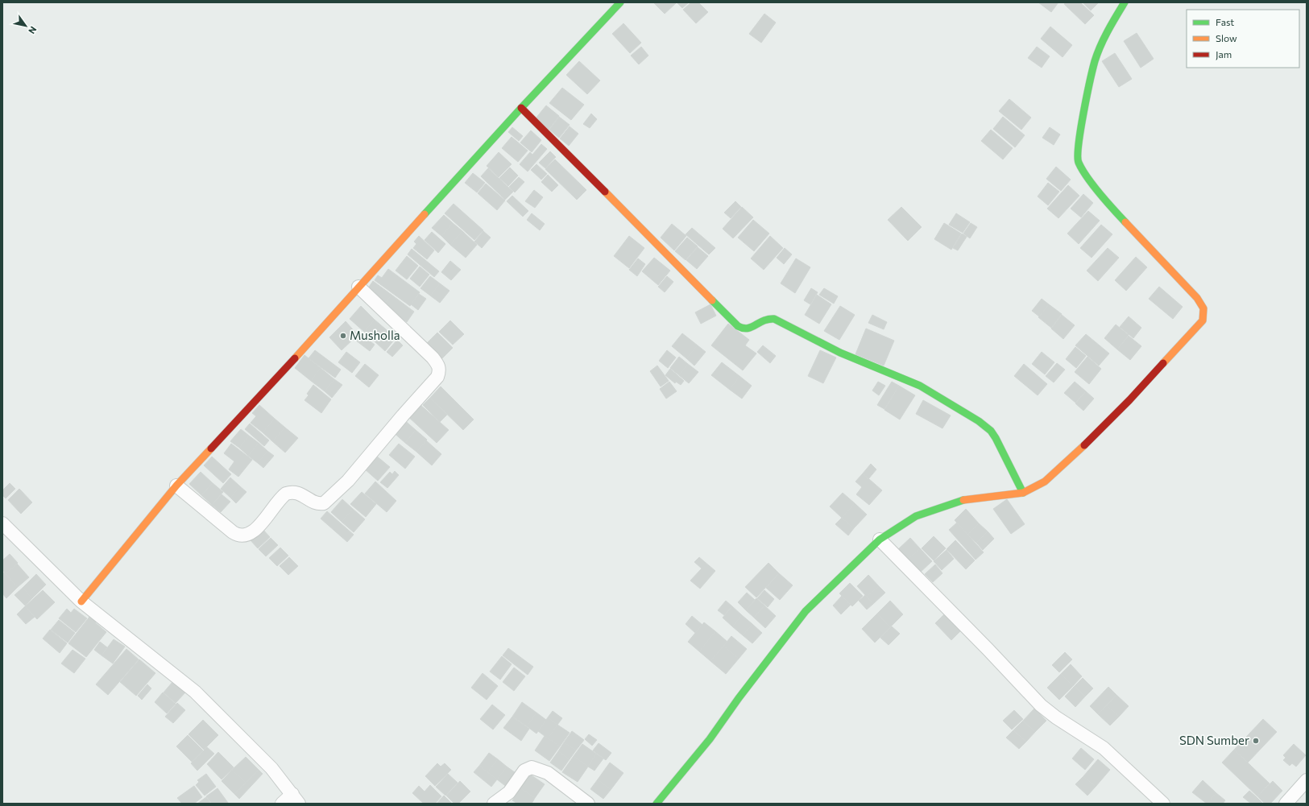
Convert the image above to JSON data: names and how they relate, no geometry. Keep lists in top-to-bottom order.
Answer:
{
  "places": ["Musholla", "SDN Sumber"],
  "legend": ["Fast", "Slow", "Jam"],
  "north": "bottom right"
}
